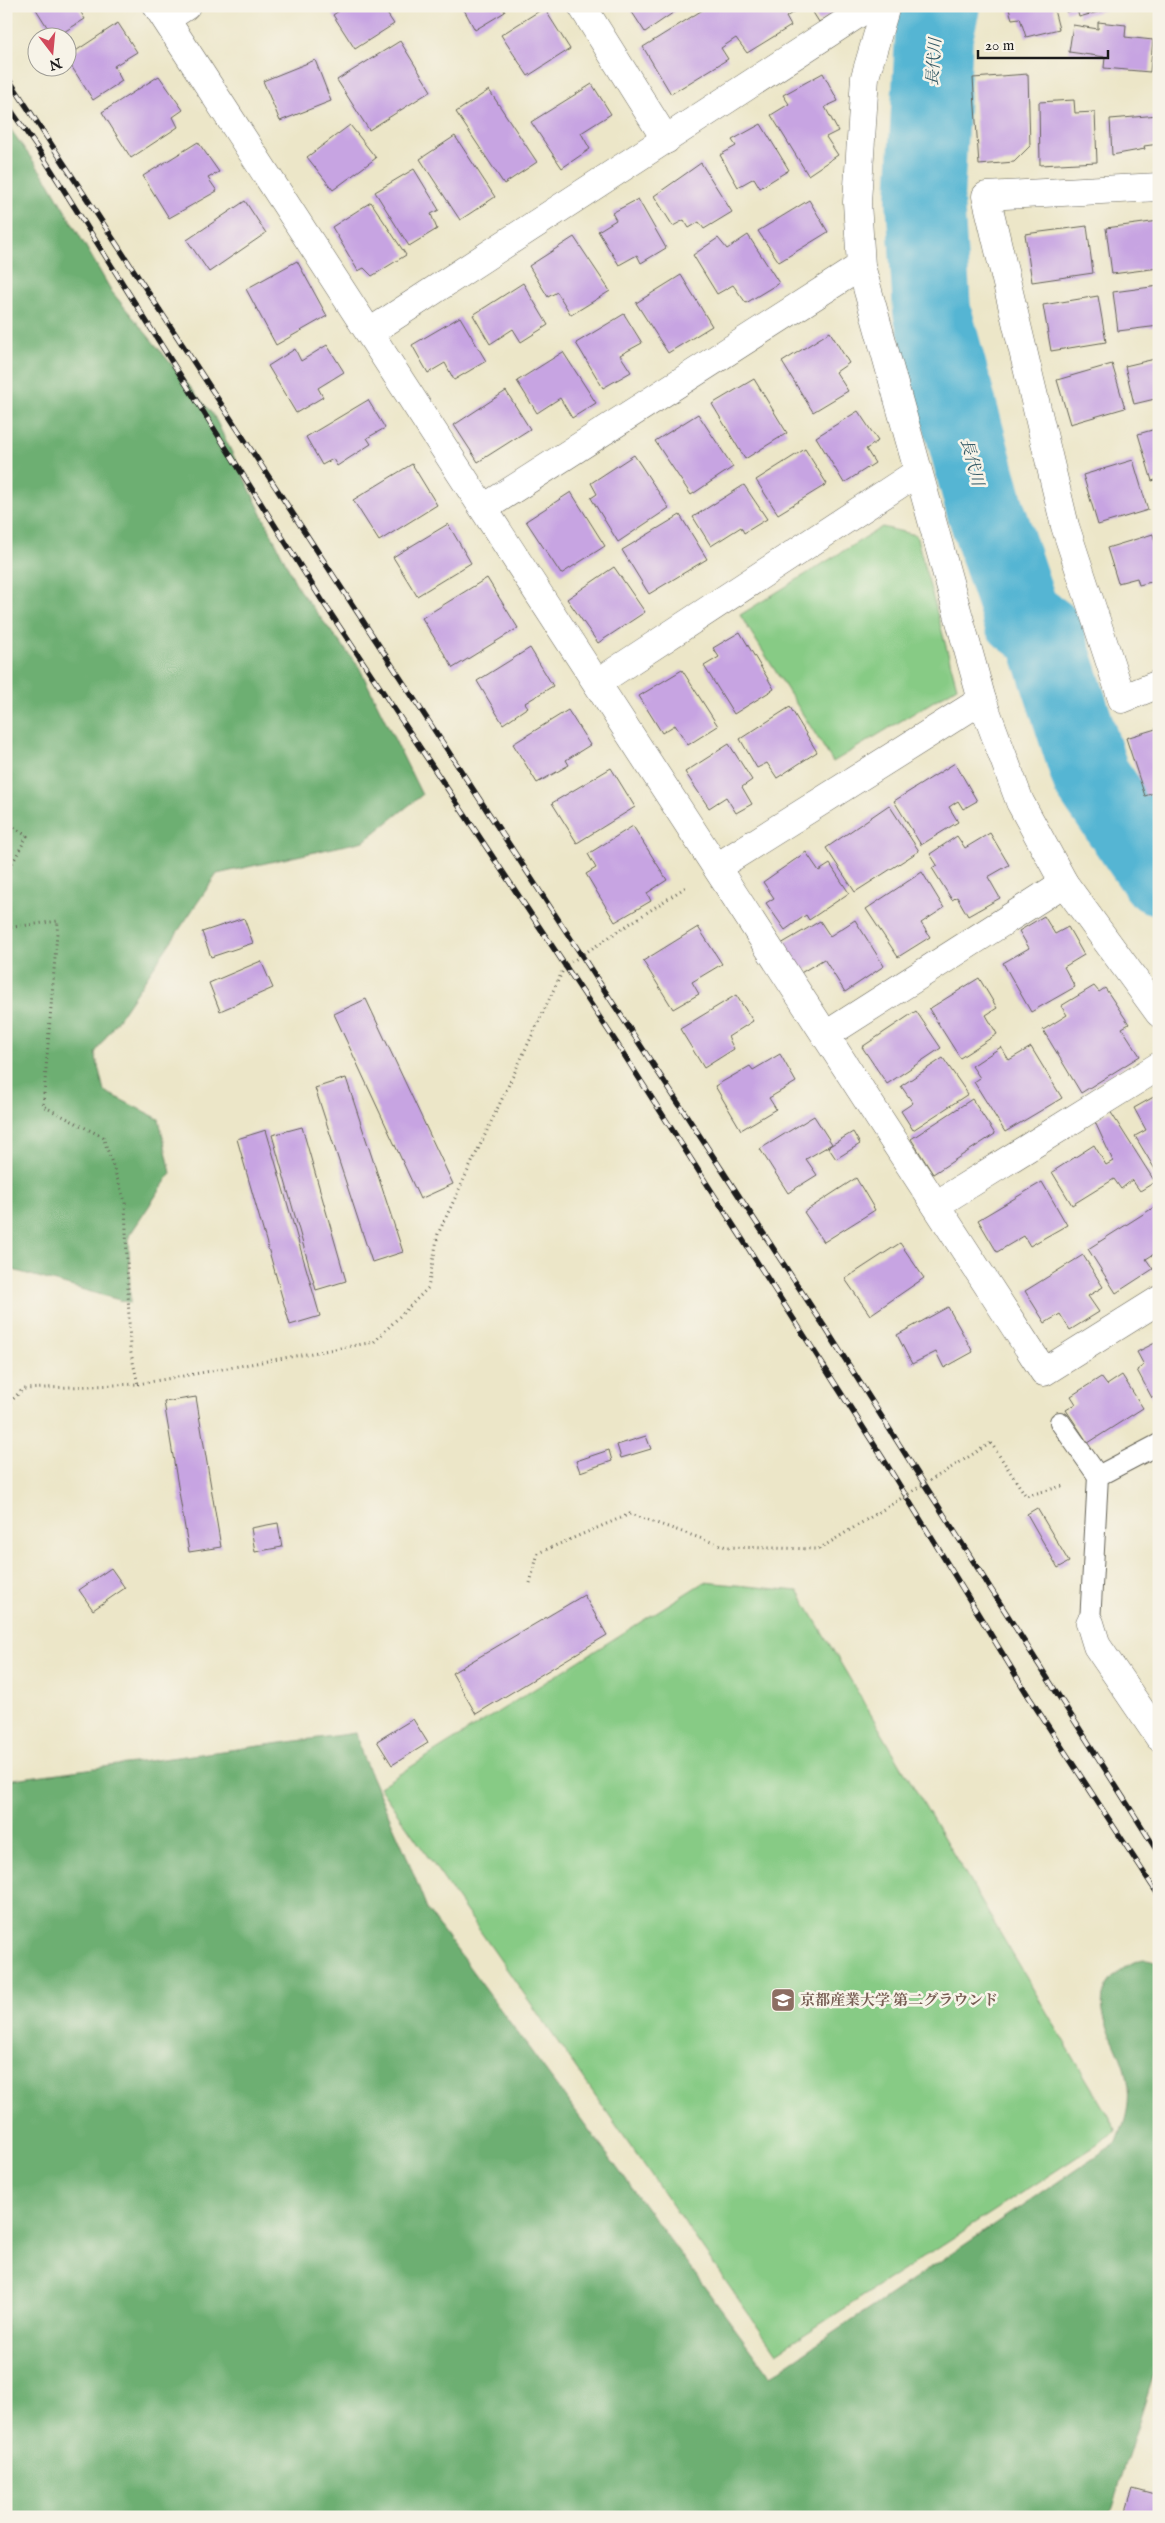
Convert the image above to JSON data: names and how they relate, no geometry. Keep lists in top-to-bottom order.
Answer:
{
  "water": ["長代川"],
  "places": {
    "school or university": ["京都産業大学 第二グラウンド"]
  },
  "scale_bar": "20 m",
  "north": "bottom"
}
